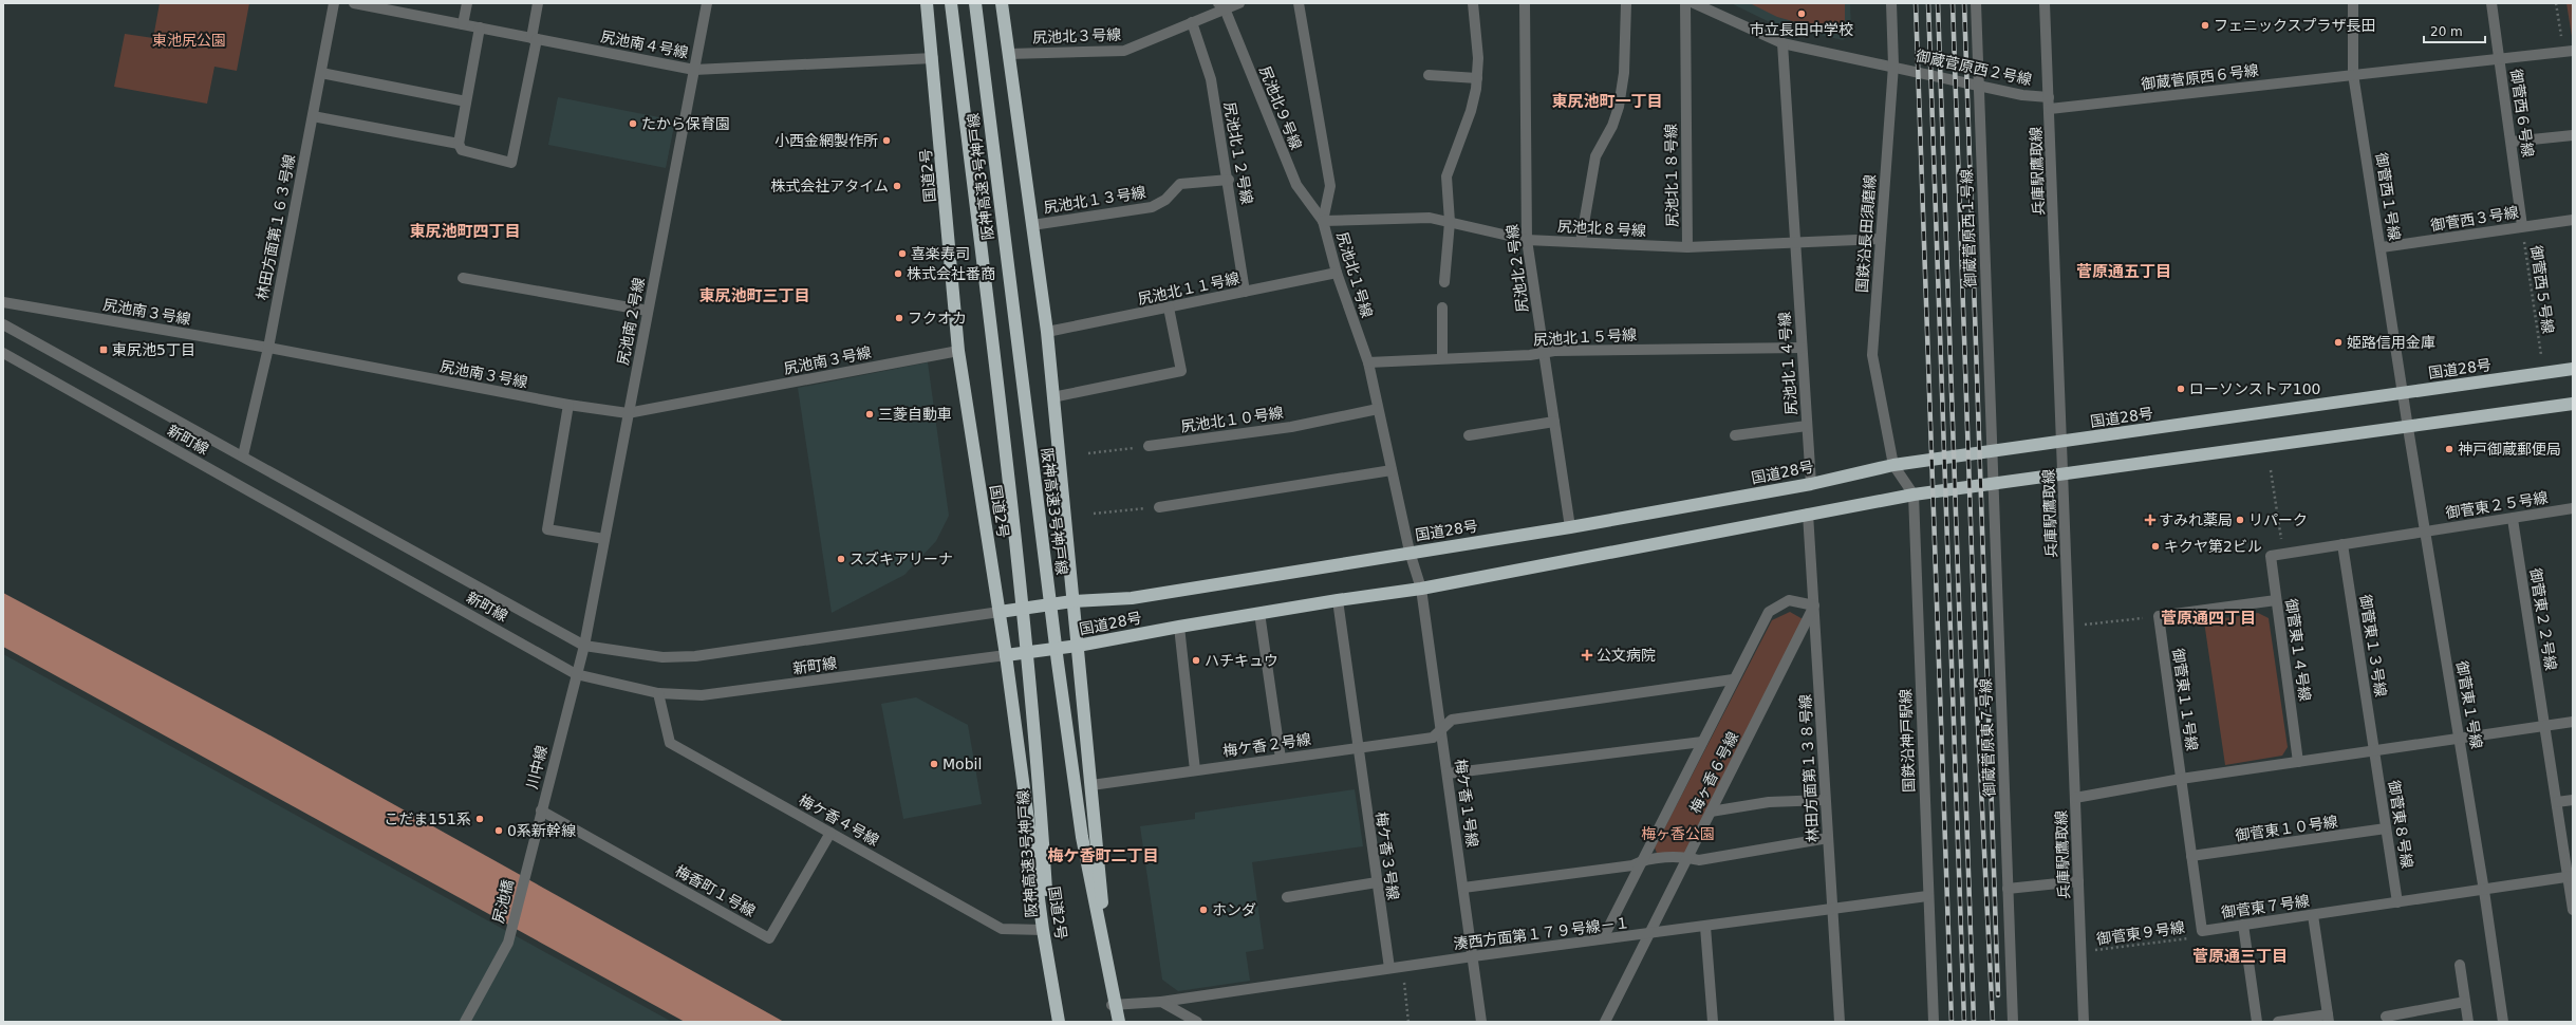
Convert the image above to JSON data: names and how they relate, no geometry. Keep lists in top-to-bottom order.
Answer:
{
  "streets": {
    "highway": ["国道2号", "阪神高速3号神戸線", "国道28号"],
    "street": [
      "尻池北３号線",
      "尻池南４号線",
      "御蔵菅原西２号線",
      "御蔵菅原西６号線",
      "尻池北９号線",
      "御菅西６号線",
      "尻池北１２号線",
      "兵庫駅鷹取線",
      "尻池北１８号線",
      "御菅西１号線",
      "尻池北１３号線",
      "御菅西３号線",
      "林田方面第１６３号線",
      "尻池北８号線",
      "御蔵菅原西１号線",
      "国鉄沿長田須磨線",
      "尻池北２号線",
      "尻池北１号線",
      "尻池北１１号線",
      "尻池南３号線",
      "尻池南２号線",
      "尻池北１５号線",
      "尻池北１４号線",
      "尻池北１０号線",
      "新町線",
      "御菅東２５号線",
      "御菅東２２号線",
      "御菅東１３号線",
      "御菅東１４号線",
      "御菅東１１号線",
      "御菅東１号線",
      "御蔵菅原東７号線",
      "国鉄沿神戸駅線",
      "梅ケ香２号線",
      "川中線",
      "林田方面第１３８号線",
      "梅ヶ香６号線",
      "梅ケ香１号線",
      "梅ケ香４号線",
      "御菅東８号線",
      "御菅東１０号線",
      "梅ケ香３号線",
      "梅香町１号線",
      "尻池橋",
      "御菅東７号線",
      "湊西方面第１７９号線－１"
    ],
    "path": ["御菅西５号線", "御菅東９号線"]
  },
  "crossings": [
    ["尻池北３号線", "尻池北９号線"],
    ["尻池北３号線", "尻池北１２号線"],
    ["尻池南４号線", "国道2号"],
    ["尻池南４号線", "尻池南２号線"],
    ["御蔵菅原西２号線", "兵庫駅鷹取線"],
    ["御蔵菅原西２号線", "御蔵菅原西１号線"],
    ["御蔵菅原西２号線", "国鉄沿長田須磨線"],
    ["御蔵菅原西６号線", "御菅西６号線"],
    ["御蔵菅原西６号線", "兵庫駅鷹取線"],
    ["御蔵菅原西６号線", "御菅西１号線"],
    ["尻池北９号線", "尻池北８号線"],
    ["尻池北９号線", "尻池北１号線"],
    ["御菅西６号線", "御菅西３号線"],
    ["御菅西６号線", "御菅西５号線"],
    ["尻池北１２号線", "尻池北１３号線"],
    ["尻池北１２号線", "尻池北１１号線"],
    ["兵庫駅鷹取線", "国道28号"],
    ["兵庫駅鷹取線", "御菅東９号線"],
    ["国道2号", "尻池南３号線"],
    ["国道2号", "国道28号"],
    ["国道2号", "新町線"],
    ["国道2号", "梅ケ香４号線"],
    ["尻池北１８号線", "尻池北８号線"],
    ["御菅西１号線", "御菅西３号線"],
    ["御菅西１号線", "国道28号"],
    ["御菅西１号線", "御菅東１号線"],
    ["御菅西３号線", "御菅西５号線"],
    ["林田方面第１６３号線", "尻池南３号線"],
    ["林田方面第１６３号線", "新町線"],
    ["尻池北８号線", "国鉄沿長田須磨線"],
    ["尻池北８号線", "尻池北２号線"],
    ["尻池北８号線", "尻池北１号線"],
    ["尻池北８号線", "尻池北１４号線"],
    ["御蔵菅原西１号線", "国道28号"],
    ["御蔵菅原西１号線", "御蔵菅原東７号線"],
    ["国鉄沿長田須磨線", "国道28号"],
    ["尻池北２号線", "尻池北１５号線"],
    ["尻池北２号線", "国道28号"],
    ["尻池北１号線", "尻池北１１号線"],
    ["尻池北１号線", "尻池北１５号線"],
    ["尻池北１号線", "国道28号"],
    ["尻池北１号線", "尻池北１０号線"],
    ["尻池北１号線", "梅ケ香１号線"],
    ["尻池南３号線", "尻池南２号線"],
    ["尻池南２号線", "新町線"],
    ["尻池南２号線", "川中線"],
    ["尻池北１５号線", "尻池北１４号線"],
    ["尻池北１４号線", "国道28号"],
    ["国道28号", "新町線"],
    ["国道28号", "御菅東１号線"],
    ["国道28号", "御蔵菅原東７号線"],
    ["国道28号", "国鉄沿神戸駅線"],
    ["国道28号", "林田方面第１３８号線"],
    ["国道28号", "梅ケ香１号線"],
    ["国道28号", "梅ケ香３号線"],
    ["新町線", "川中線"],
    ["新町線", "梅ケ香４号線"],
    ["御菅東２５号線", "御菅東２２号線"],
    ["御菅東２５号線", "御菅東１４号線"],
    ["御菅東２５号線", "御菅東１号線"],
    ["御菅東２２号線", "御菅東７号線"],
    ["御菅東１３号線", "御菅東１４号線"],
    ["御菅東１３号線", "御菅東８号線"],
    ["御菅東１４号線", "御菅東１号線"],
    ["御菅東１１号線", "御菅東７号線"],
    ["御菅東１号線", "御菅東７号線"],
    ["国鉄沿神戸駅線", "湊西方面第１７９号線－１"],
    ["梅ケ香２号線", "梅ケ香１号線"],
    ["梅ケ香２号線", "梅ケ香３号線"],
    ["川中線", "梅香町１号線"],
    ["川中線", "尻池橋"],
    ["林田方面第１３８号線", "梅ヶ香６号線"],
    ["林田方面第１３８号線", "湊西方面第１７９号線－１"],
    ["梅ヶ香６号線", "湊西方面第１７９号線－１"],
    ["梅ケ香１号線", "湊西方面第１７９号線－１"],
    ["梅ケ香４号線", "梅香町１号線"],
    ["御菅東８号線", "御菅東１０号線"],
    ["御菅東８号線", "御菅東７号線"],
    ["御菅東１０号線", "御菅東７号線"],
    ["梅ケ香３号線", "湊西方面第１７９号線－１"],
    ["御菅東７号線", "御菅東９号線"]
  ],
  "districts": [
    "東尻池町一丁目",
    "東尻池町四丁目",
    "菅原通五丁目",
    "東尻池町三丁目",
    "菅原通四丁目",
    "梅ケ香町二丁目",
    "菅原通三丁目"
  ],
  "parks": ["東池尻公園", "梅ヶ香公園"],
  "places": {
    "other": [
      "市立長田中学校",
      "フェニックスプラザ長田",
      "たから保育園",
      "小西金網製作所",
      "株式会社アタイム",
      "喜楽寿司",
      "株式会社番商",
      "フクオカ",
      "姫路信用金庫",
      "ローソンストア100",
      "三菱自動車",
      "神戸御蔵郵便局",
      "リパーク",
      "キクヤ第2ビル",
      "スズキアリーナ",
      "ハチキュウ",
      "Mobil",
      "こだま151系",
      "0系新幹線",
      "ホンダ"
    ],
    "transit": ["東尻池5丁目"],
    "health": ["すみれ薬局", "公文病院"]
  },
  "scale_bar": "20 m"
}
